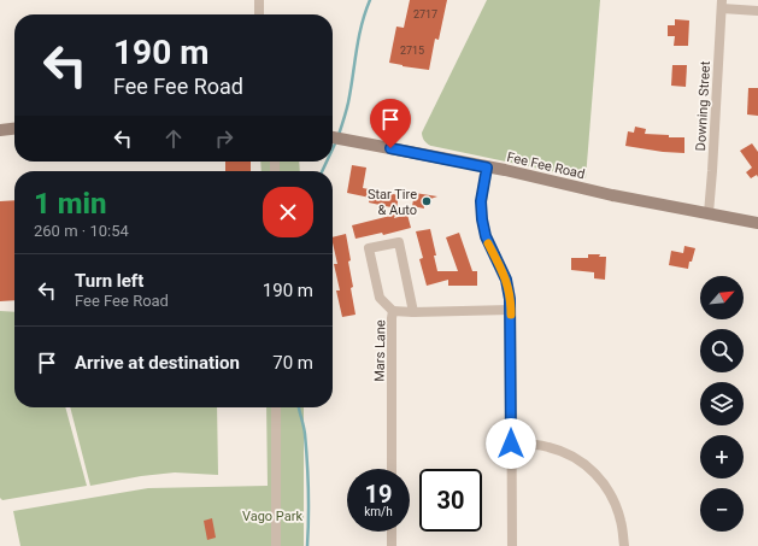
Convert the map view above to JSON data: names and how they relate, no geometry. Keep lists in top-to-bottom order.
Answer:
{
  "streets": {
    "street": ["Downing Street", "Fee Fee Road", "Mars Lane"]
  },
  "crossings": [
    ["Downing Street", "Fee Fee Road"]
  ],
  "parks": ["Vago Park"],
  "places": ["Star Tire & Auto"],
  "house_numbers": ["2717", "2715"],
  "north": "top right",
  "page": {
    "turn": ["190 m", "Fee Fee Road"],
    "heading": ["1 min", "260 m · 10:54"],
    "list": [
      {
        "name": "Turn left",
        "note": "Fee Fee Road",
        "value": "190 m"
      },
      {
        "name": "Arrive at destination",
        "value": "70 m"
      }
    ],
    "map_buttons": ["+", "−"],
    "speed": "19 km/h",
    "limit": "30"
  }
}
